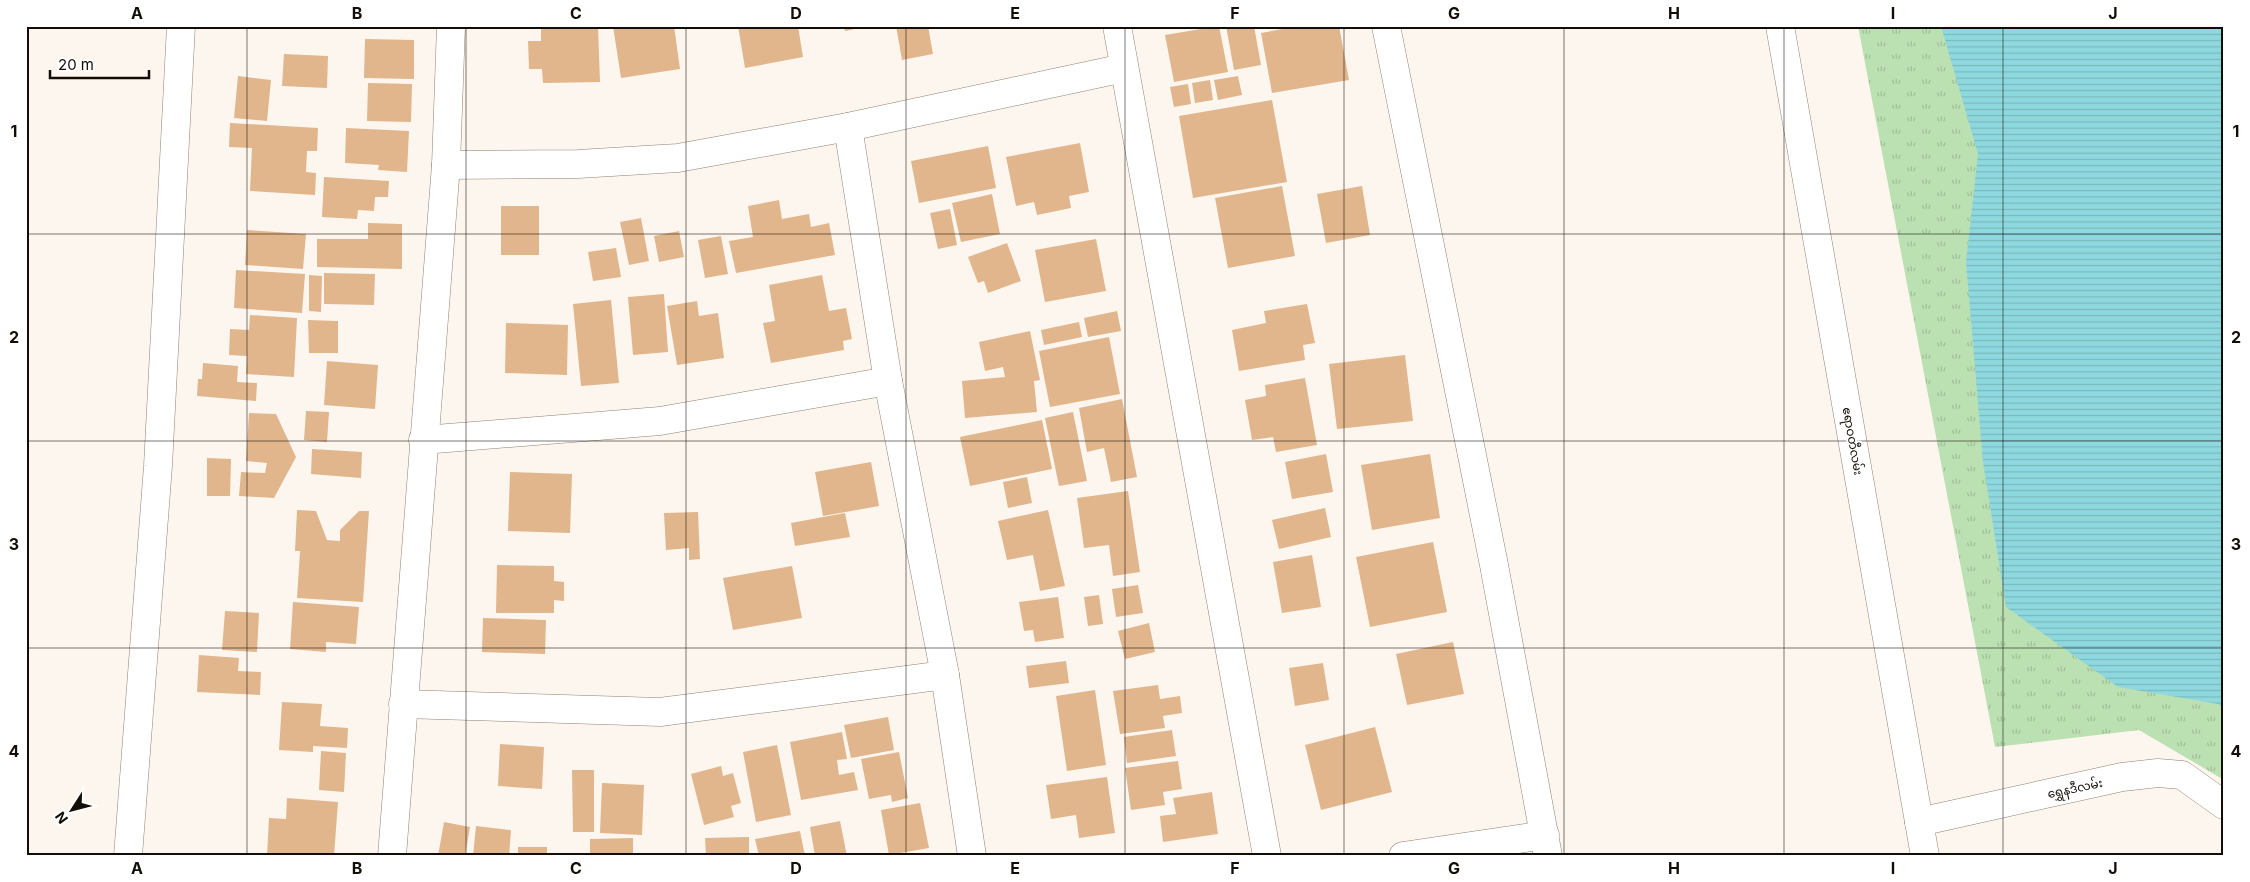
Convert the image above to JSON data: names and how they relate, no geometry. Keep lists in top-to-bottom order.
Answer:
{
  "streets": {
    "street": ["ဧရာဝတီလမ်း", "ရွှေနဒီလမ်း"]
  },
  "crossings": [
    ["ဧရာဝတီလမ်း", "ရွှေနဒီလမ်း"]
  ],
  "scale_bar": "20 m",
  "north": "bottom left",
  "grid": {
    "columns": [
      "A",
      "B",
      "C",
      "D",
      "E",
      "F",
      "G",
      "H",
      "I",
      "J"
    ],
    "rows": [
      "1",
      "2",
      "3",
      "4"
    ]
  }
}
